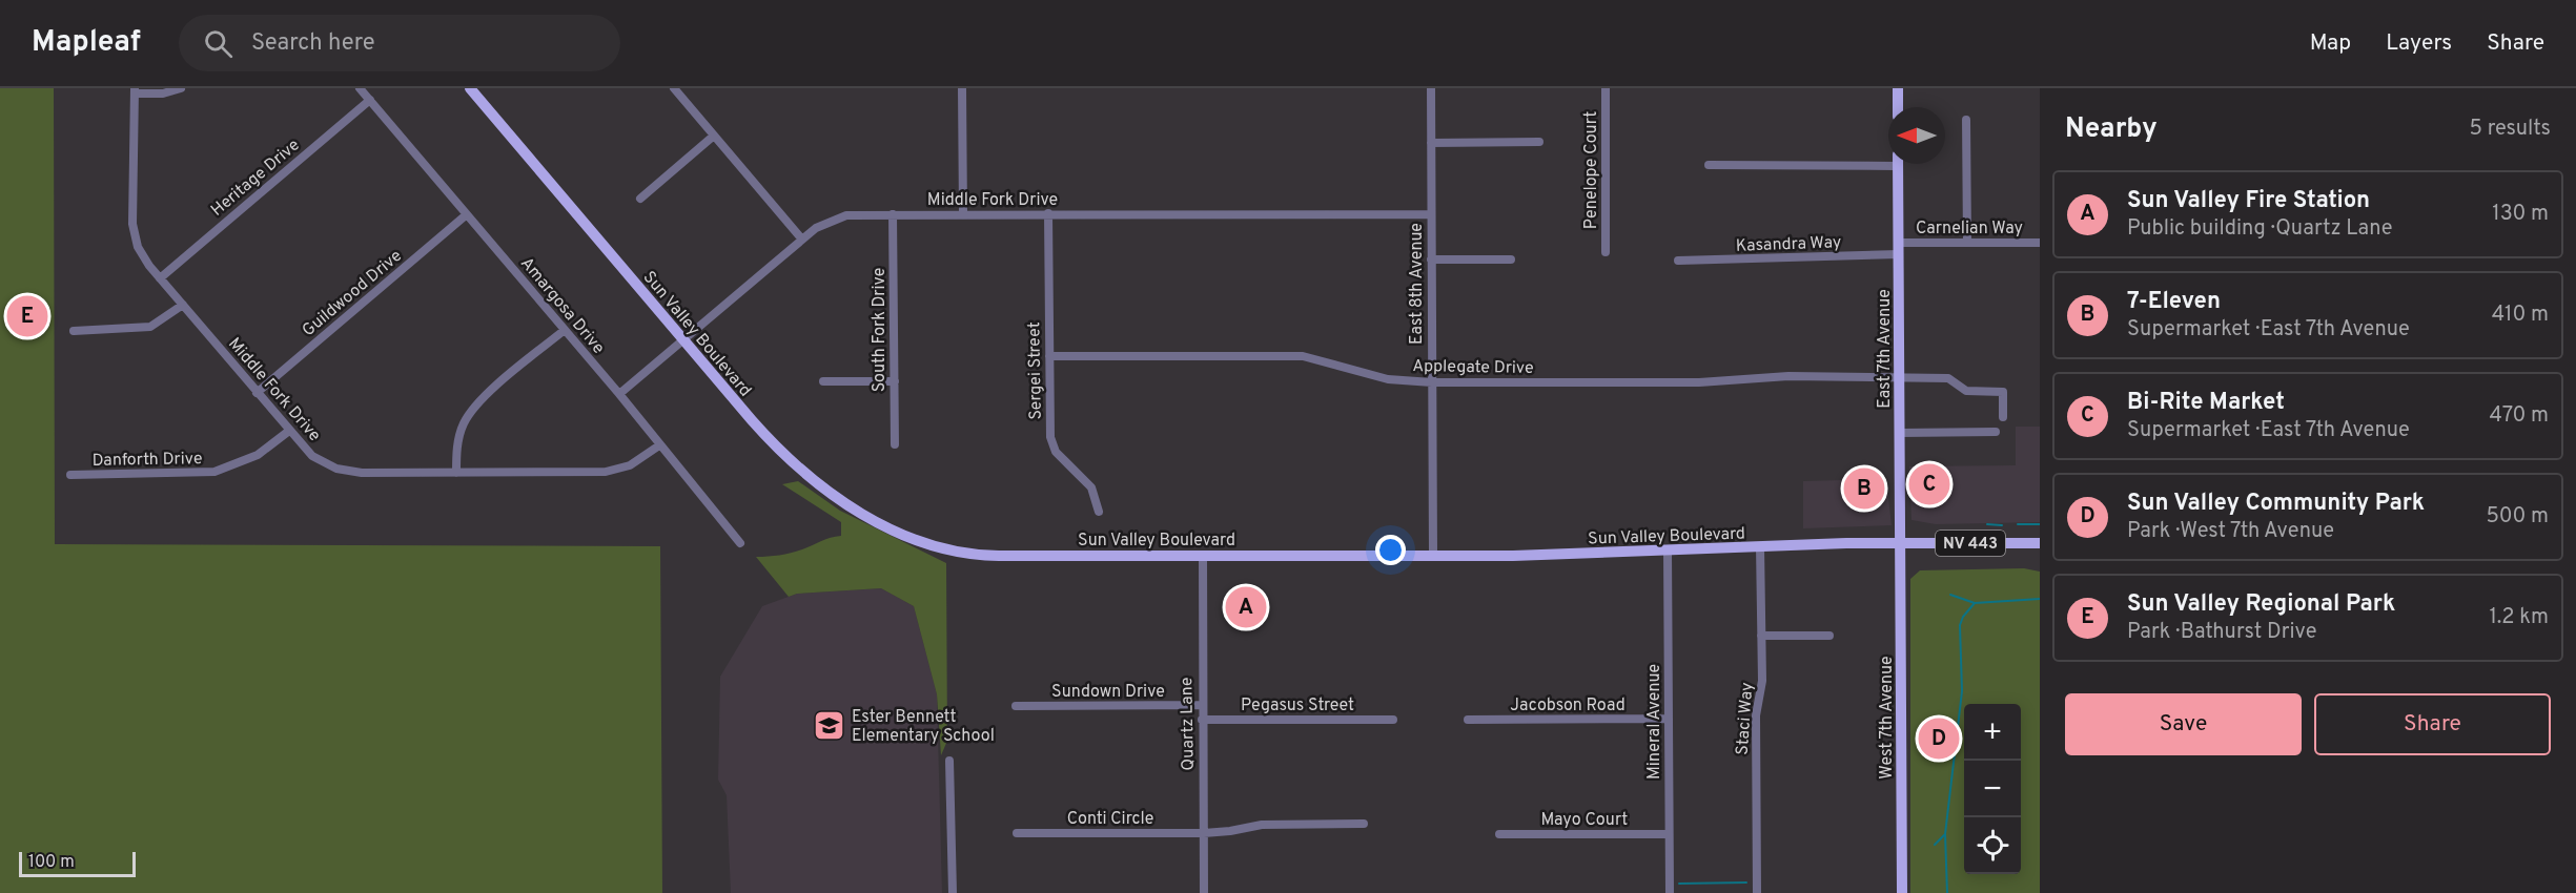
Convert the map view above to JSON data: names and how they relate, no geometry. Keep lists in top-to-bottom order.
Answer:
{
  "streets": {
    "main road": [
      "Sun Valley Boulevard",
      "East 7th Avenue",
      "NV 443",
      "West 7th Avenue"
    ],
    "street": [
      "Penelope Court",
      "Heritage Drive",
      "Middle Fork Drive",
      "Carnelian Way",
      "Kasandra Way",
      "East 8th Avenue",
      "Guildwood Drive",
      "Amargosa Drive",
      "South Fork Drive",
      "Applegate Drive",
      "Sergei Street",
      "Danforth Drive",
      "Sundown Drive",
      "Pegasus Street",
      "Jacobson Road",
      "Staci Way",
      "Mineral Avenue",
      "Quartz Lane",
      "Conti Circle",
      "Mayo Court"
    ]
  },
  "crossings": [
    ["Heritage Drive", "Middle Fork Drive"],
    ["Heritage Drive", "Amargosa Drive"],
    ["Middle Fork Drive", "East 8th Avenue"],
    ["Middle Fork Drive", "Guildwood Drive"],
    ["Middle Fork Drive", "Amargosa Drive"],
    ["Middle Fork Drive", "South Fork Drive"],
    ["Middle Fork Drive", "Sun Valley Boulevard"],
    ["Middle Fork Drive", "Sergei Street"],
    ["Middle Fork Drive", "Danforth Drive"],
    ["Carnelian Way", "Kasandra Way"],
    ["Carnelian Way", "East 7th Avenue"],
    ["Kasandra Way", "East 7th Avenue"],
    ["East 8th Avenue", "Sun Valley Boulevard"],
    ["East 8th Avenue", "Applegate Drive"],
    ["Guildwood Drive", "Amargosa Drive"],
    ["Sun Valley Boulevard", "East 7th Avenue"],
    ["Sun Valley Boulevard", "West 7th Avenue"],
    ["Sun Valley Boulevard", "Staci Way"],
    ["Sun Valley Boulevard", "Mineral Avenue"],
    ["Sun Valley Boulevard", "Quartz Lane"],
    ["East 7th Avenue", "Applegate Drive"],
    ["East 7th Avenue", "West 7th Avenue"],
    ["Applegate Drive", "Sergei Street"],
    ["Sundown Drive", "Quartz Lane"],
    ["Pegasus Street", "Quartz Lane"],
    ["Jacobson Road", "Mineral Avenue"],
    ["Mineral Avenue", "Mayo Court"],
    ["Quartz Lane", "Conti Circle"]
  ],
  "places": {
    "school or university": ["Ester Bennett Elementary School"]
  },
  "scale_bar": "100 m",
  "north": "left",
  "page": {
    "header": "Mapleaf",
    "search": "Search here",
    "nav": ["Map", "Layers", "Share"],
    "heading": ["Nearby", "5 results"],
    "list": [
      {
        "mark": "A",
        "name": "Sun Valley Fire Station",
        "note": "Public building · Quartz Lane",
        "value": "130 m"
      },
      {
        "mark": "B",
        "name": "7-Eleven",
        "note": "Supermarket · East 7th Avenue",
        "value": "410 m"
      },
      {
        "mark": "C",
        "name": "Bi-Rite Market",
        "note": "Supermarket · East 7th Avenue",
        "value": "470 m"
      },
      {
        "mark": "D",
        "name": "Sun Valley Community Park",
        "note": "Park · West 7th Avenue",
        "value": "500 m"
      },
      {
        "mark": "E",
        "name": "Sun Valley Regional Park",
        "note": "Park · Bathurst Drive",
        "value": "1.2 km"
      }
    ],
    "pins": [
      "E",
      "C",
      "B",
      "A",
      "D"
    ],
    "buttons": ["Save", "Share"],
    "map_buttons": ["+", "−"],
    "scale": "100 m"
  }
}
